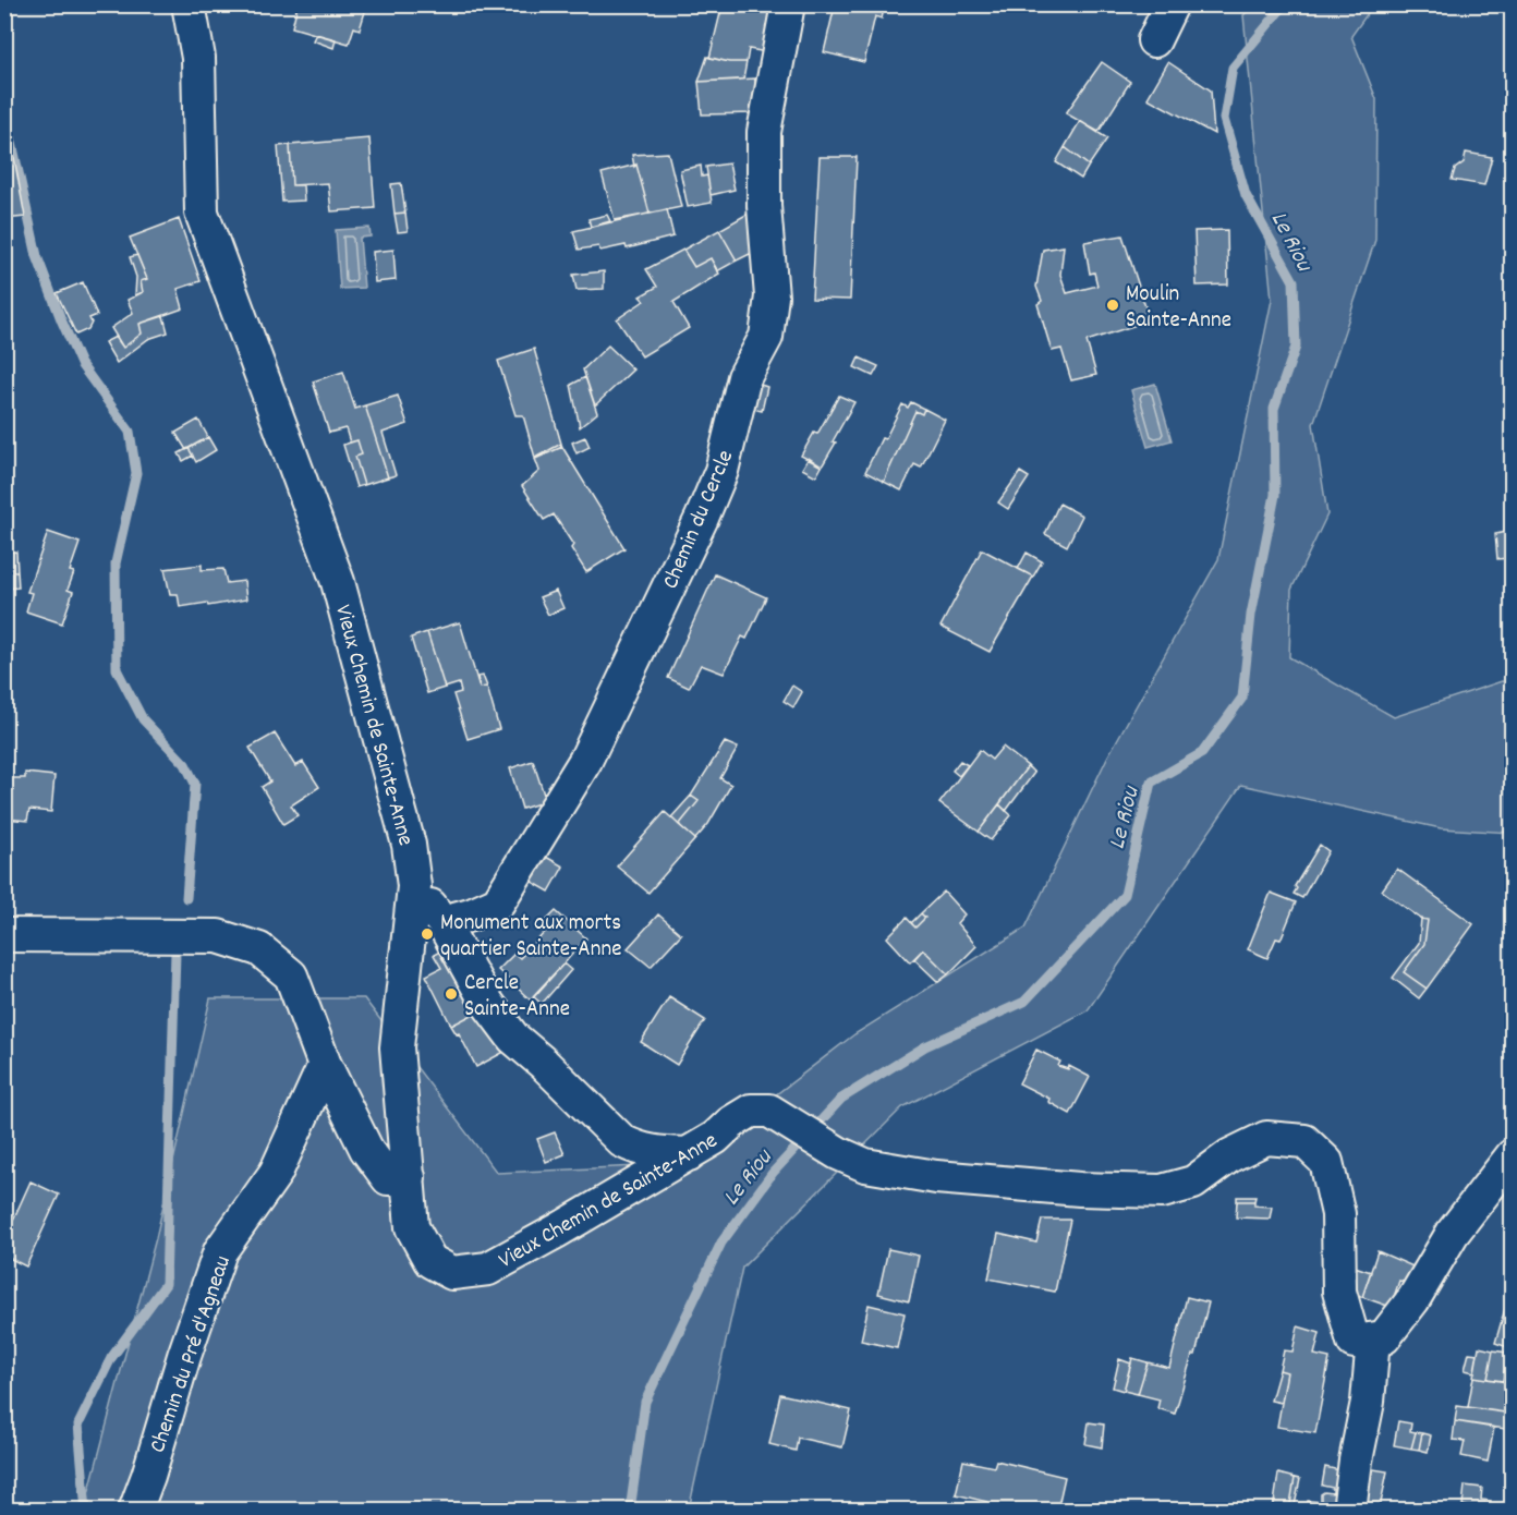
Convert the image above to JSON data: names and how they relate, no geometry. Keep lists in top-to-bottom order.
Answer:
{
  "streets": {
    "street": ["Chemin du Cercle", "Vieux Chemin de Sainte-Anne", "Chemin du Pré d'Agneau"]
  },
  "water": ["Le Riou"],
  "places": ["Moulin Sainte-Anne", "Monument aux morts quartier Sainte-Anne", "Cercle Sainte-Anne"]
}
